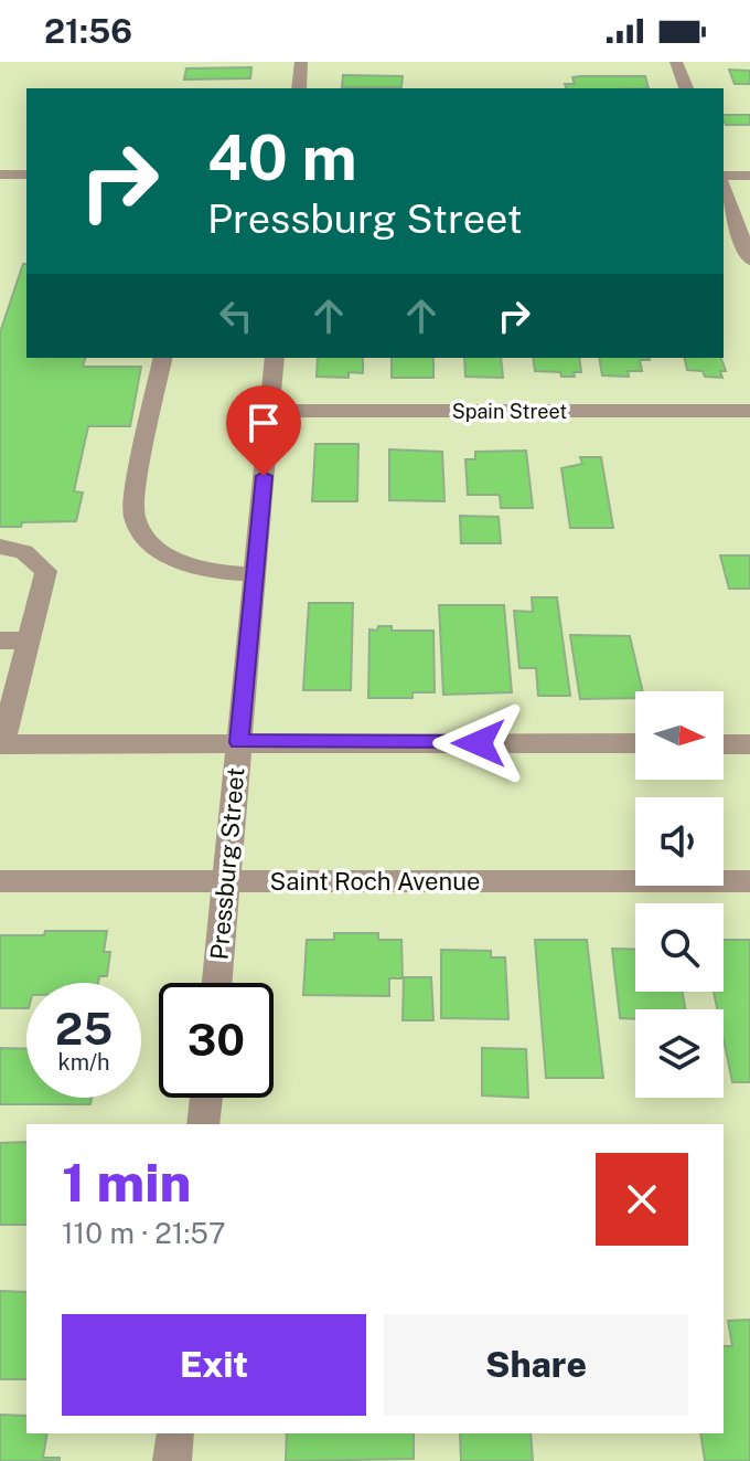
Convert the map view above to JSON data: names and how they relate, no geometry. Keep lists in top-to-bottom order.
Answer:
{
  "streets": {
    "street": ["Spain Street", "Pressburg Street", "Saint Roch Avenue"]
  },
  "crossings": [
    ["Spain Street", "Pressburg Street"],
    ["Pressburg Street", "Saint Roch Avenue"]
  ],
  "north": "right",
  "page": {
    "status": "21:56",
    "turn": ["40 m", "Pressburg Street"],
    "speed": "25 km/h",
    "limit": "30",
    "heading": ["1 min", "110 m · 21:57"],
    "buttons": ["Exit", "Share"]
  }
}
